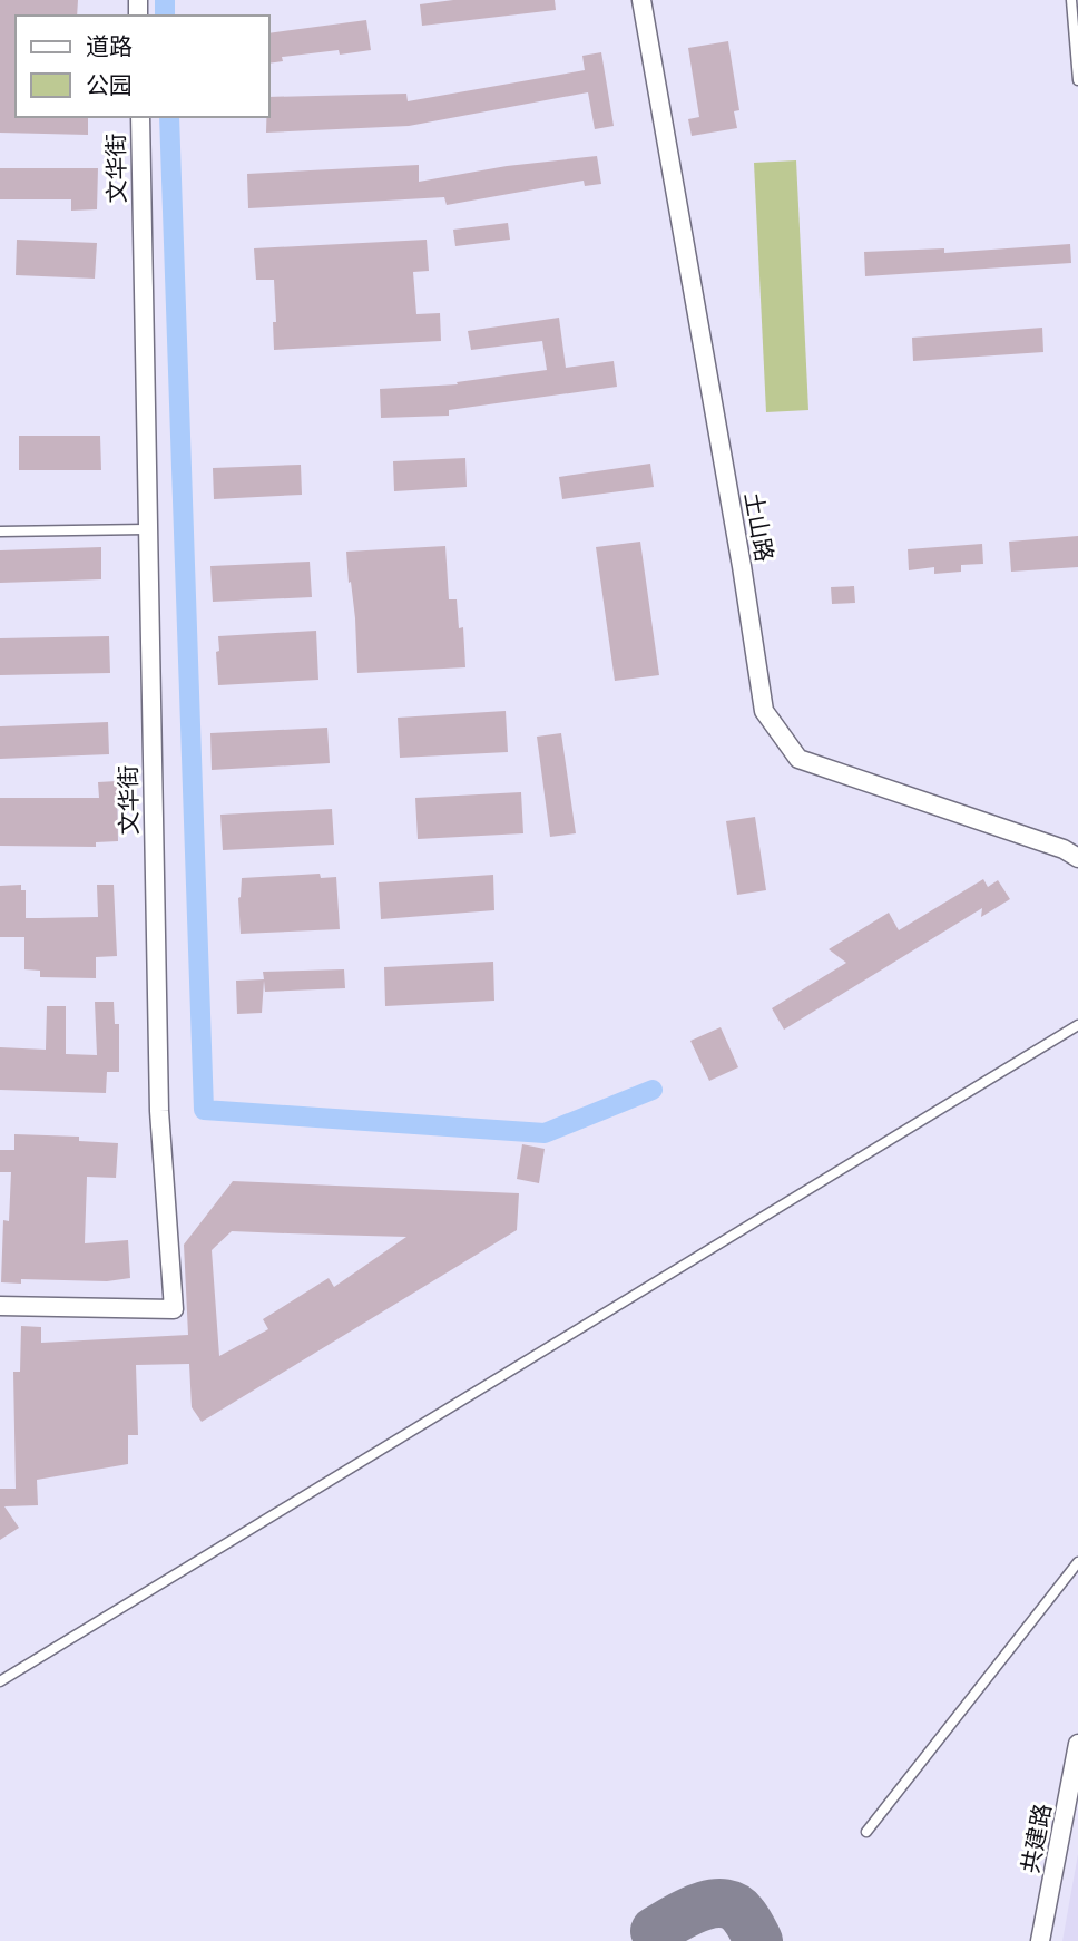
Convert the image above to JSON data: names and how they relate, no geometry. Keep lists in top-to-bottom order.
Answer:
{
  "streets": {
    "street": ["文华街", "土山路", "共建路"]
  },
  "legend": ["道路", "公园"]
}
